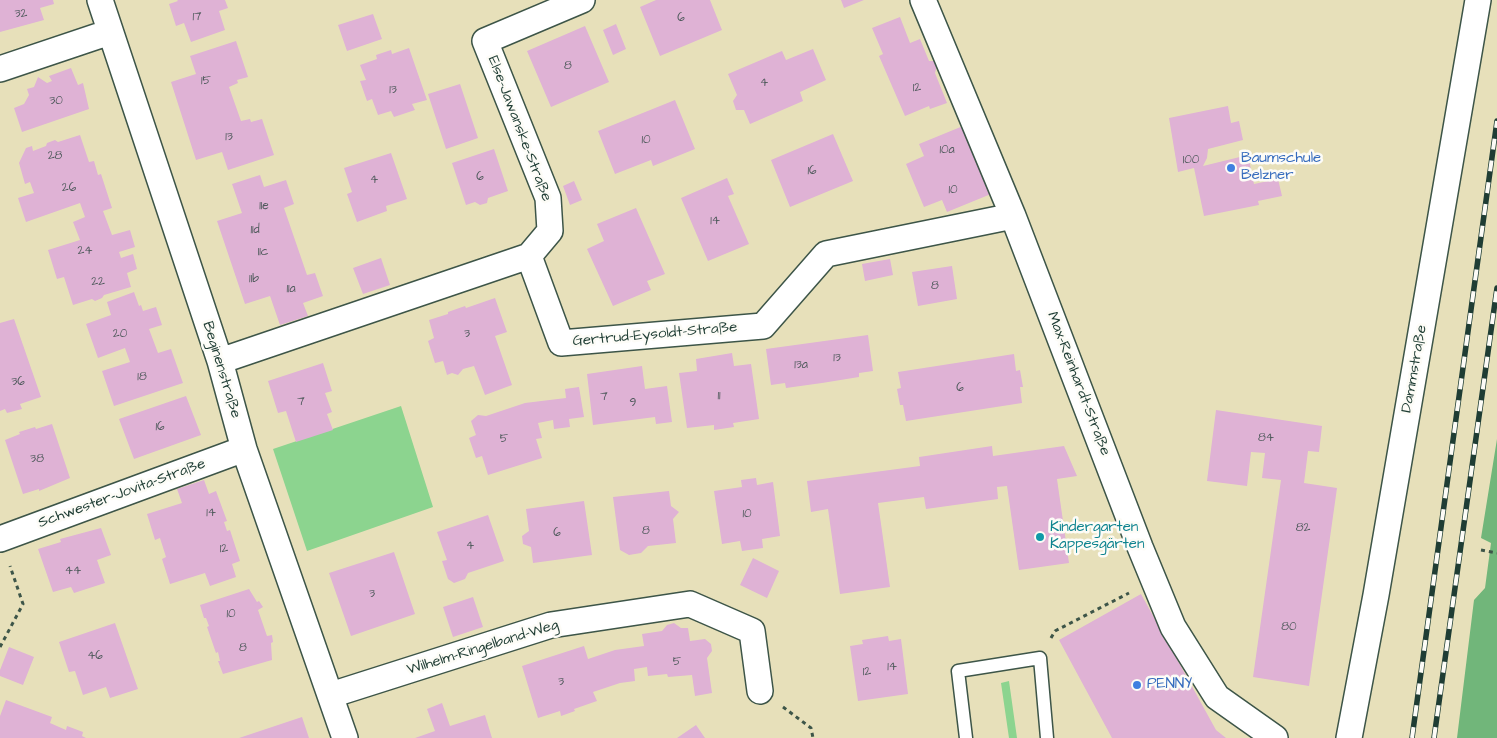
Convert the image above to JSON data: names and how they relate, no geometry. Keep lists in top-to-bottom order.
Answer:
{
  "streets": {
    "street": [
      "Else-Jawanske-Straße",
      "Gertrud-Eysoldt-Straße",
      "Dammstraße",
      "Beginenstraße",
      "Max-Reinhardt-Straße",
      "Schwester-Jovita-Straße",
      "Wilhelm-Ringelband-Weg"
    ]
  },
  "crossings": [
    ["Else-Jawanske-Straße", "Gertrud-Eysoldt-Straße"],
    ["Gertrud-Eysoldt-Straße", "Max-Reinhardt-Straße"],
    ["Beginenstraße", "Schwester-Jovita-Straße"],
    ["Beginenstraße", "Wilhelm-Ringelband-Weg"]
  ],
  "places": ["Baumschule Belzner", "Kindergarten Kappesgärten", "PENNY"],
  "house_numbers": [
    "32",
    "17",
    "6",
    "8",
    "15",
    "4",
    "12",
    "13",
    "30",
    "13",
    "10",
    "10a",
    "28",
    "100",
    "16",
    "6",
    "4",
    "26",
    "10",
    "11e",
    "14",
    "11d",
    "24",
    "11c",
    "11b",
    "22",
    "8",
    "11a",
    "20",
    "3",
    "13",
    "13a",
    "18",
    "36",
    "6",
    "11",
    "7",
    "7",
    "9",
    "16",
    "84",
    "5",
    "38",
    "14",
    "10",
    "82",
    "8",
    "6",
    "4",
    "12",
    "44",
    "3",
    "10",
    "80",
    "8",
    "46",
    "5",
    "14",
    "12",
    "3"
  ]
}
